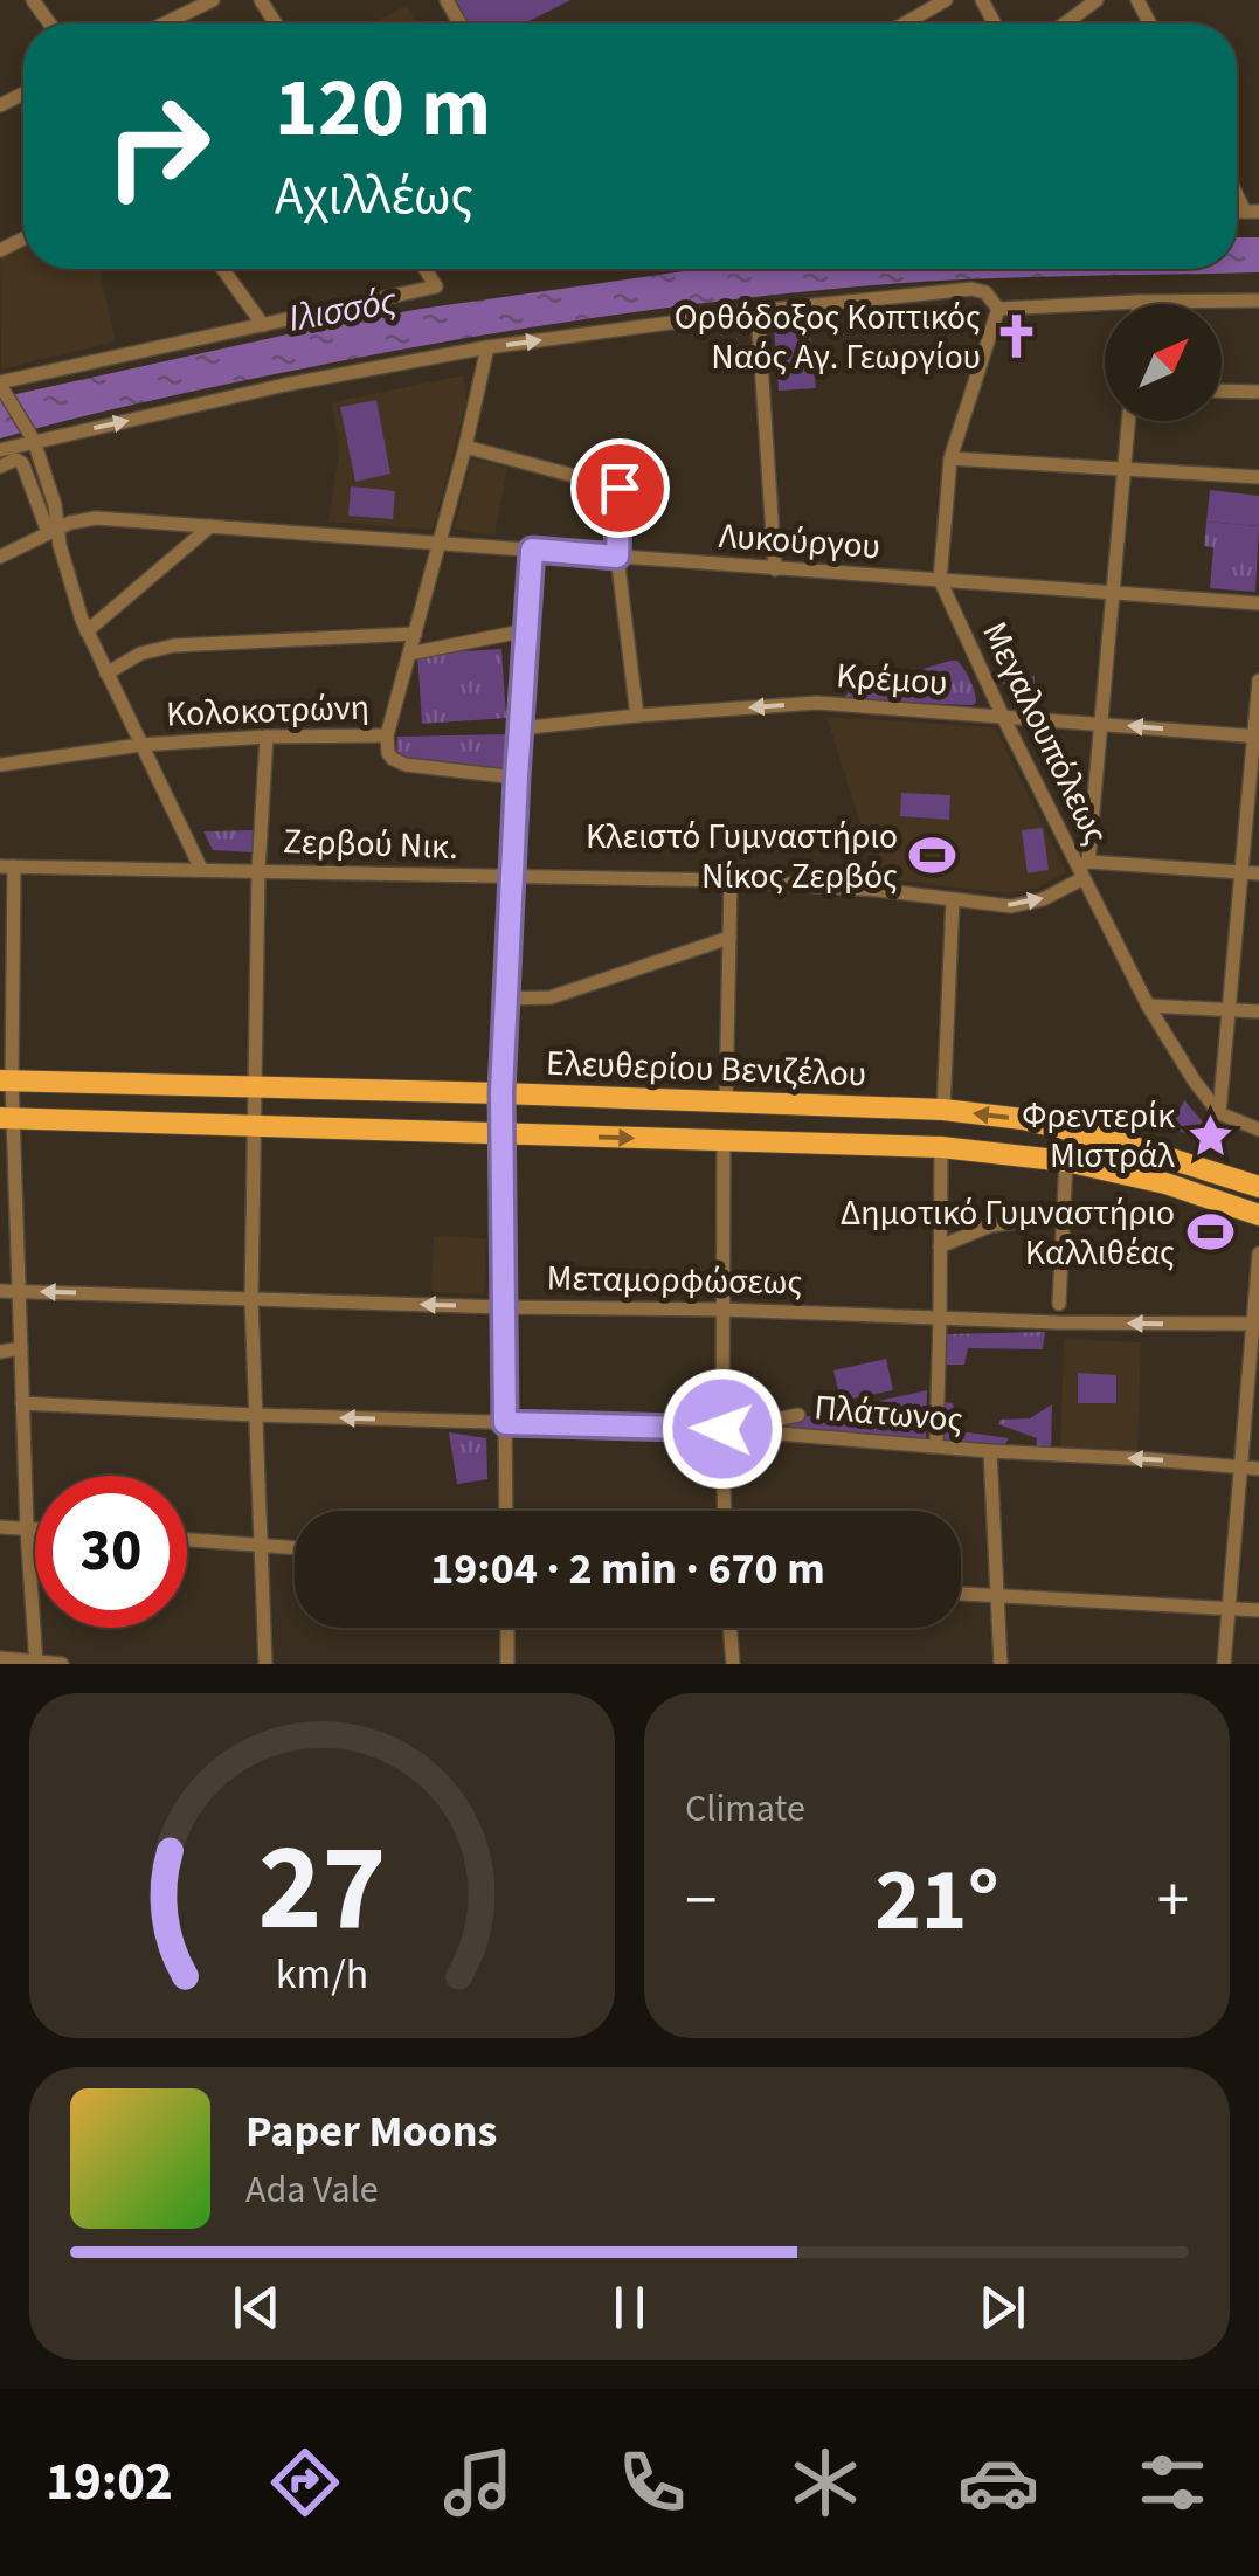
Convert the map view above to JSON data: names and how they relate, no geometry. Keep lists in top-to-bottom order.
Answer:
{
  "streets": {
    "main road": ["Ελευθερίου Βενιζέλου"],
    "street": [
      "Λυκούργου",
      "Κρέμου",
      "Κολοκοτρώνη",
      "Μεγαλουπόλεως",
      "Ζερβού Νικ.",
      "Μεταμορφώσεως",
      "Πλάτωνος"
    ]
  },
  "crossings": [
    ["Λυκούργου", "Μεγαλουπόλεως"],
    ["Κρέμου", "Μεγαλουπόλεως"],
    ["Μεγαλουπόλεως", "Ζερβού Νικ."]
  ],
  "one_way": ["Κρέμου", "Μεταμορφώσεως", "Πλάτωνος"],
  "water": ["Ιλισσός"],
  "places": {
    "church": ["Ορθόδοξος Κοπτικός Ναός Αγ. Γεωργίου"],
    "sports": ["Κλειστό Γυμναστήριο Νίκος Ζερβός", "Δημοτικό Γυμναστήριο Καλλιθέας"],
    "place": ["Φρεντερίκ Μιστράλ"]
  },
  "north": "top right",
  "page": {
    "turn": ["120 m", "Αχιλλέως"],
    "limit": "30",
    "trip": "19:04 · 2 min · 670 m",
    "tile": "Climate",
    "heat": ["−", "21°", "+"],
    "song": ["Paper Moons", "Ada Vale"],
    "tabs": "19:02",
    "gauge": ["27", "km/h"]
  }
}
